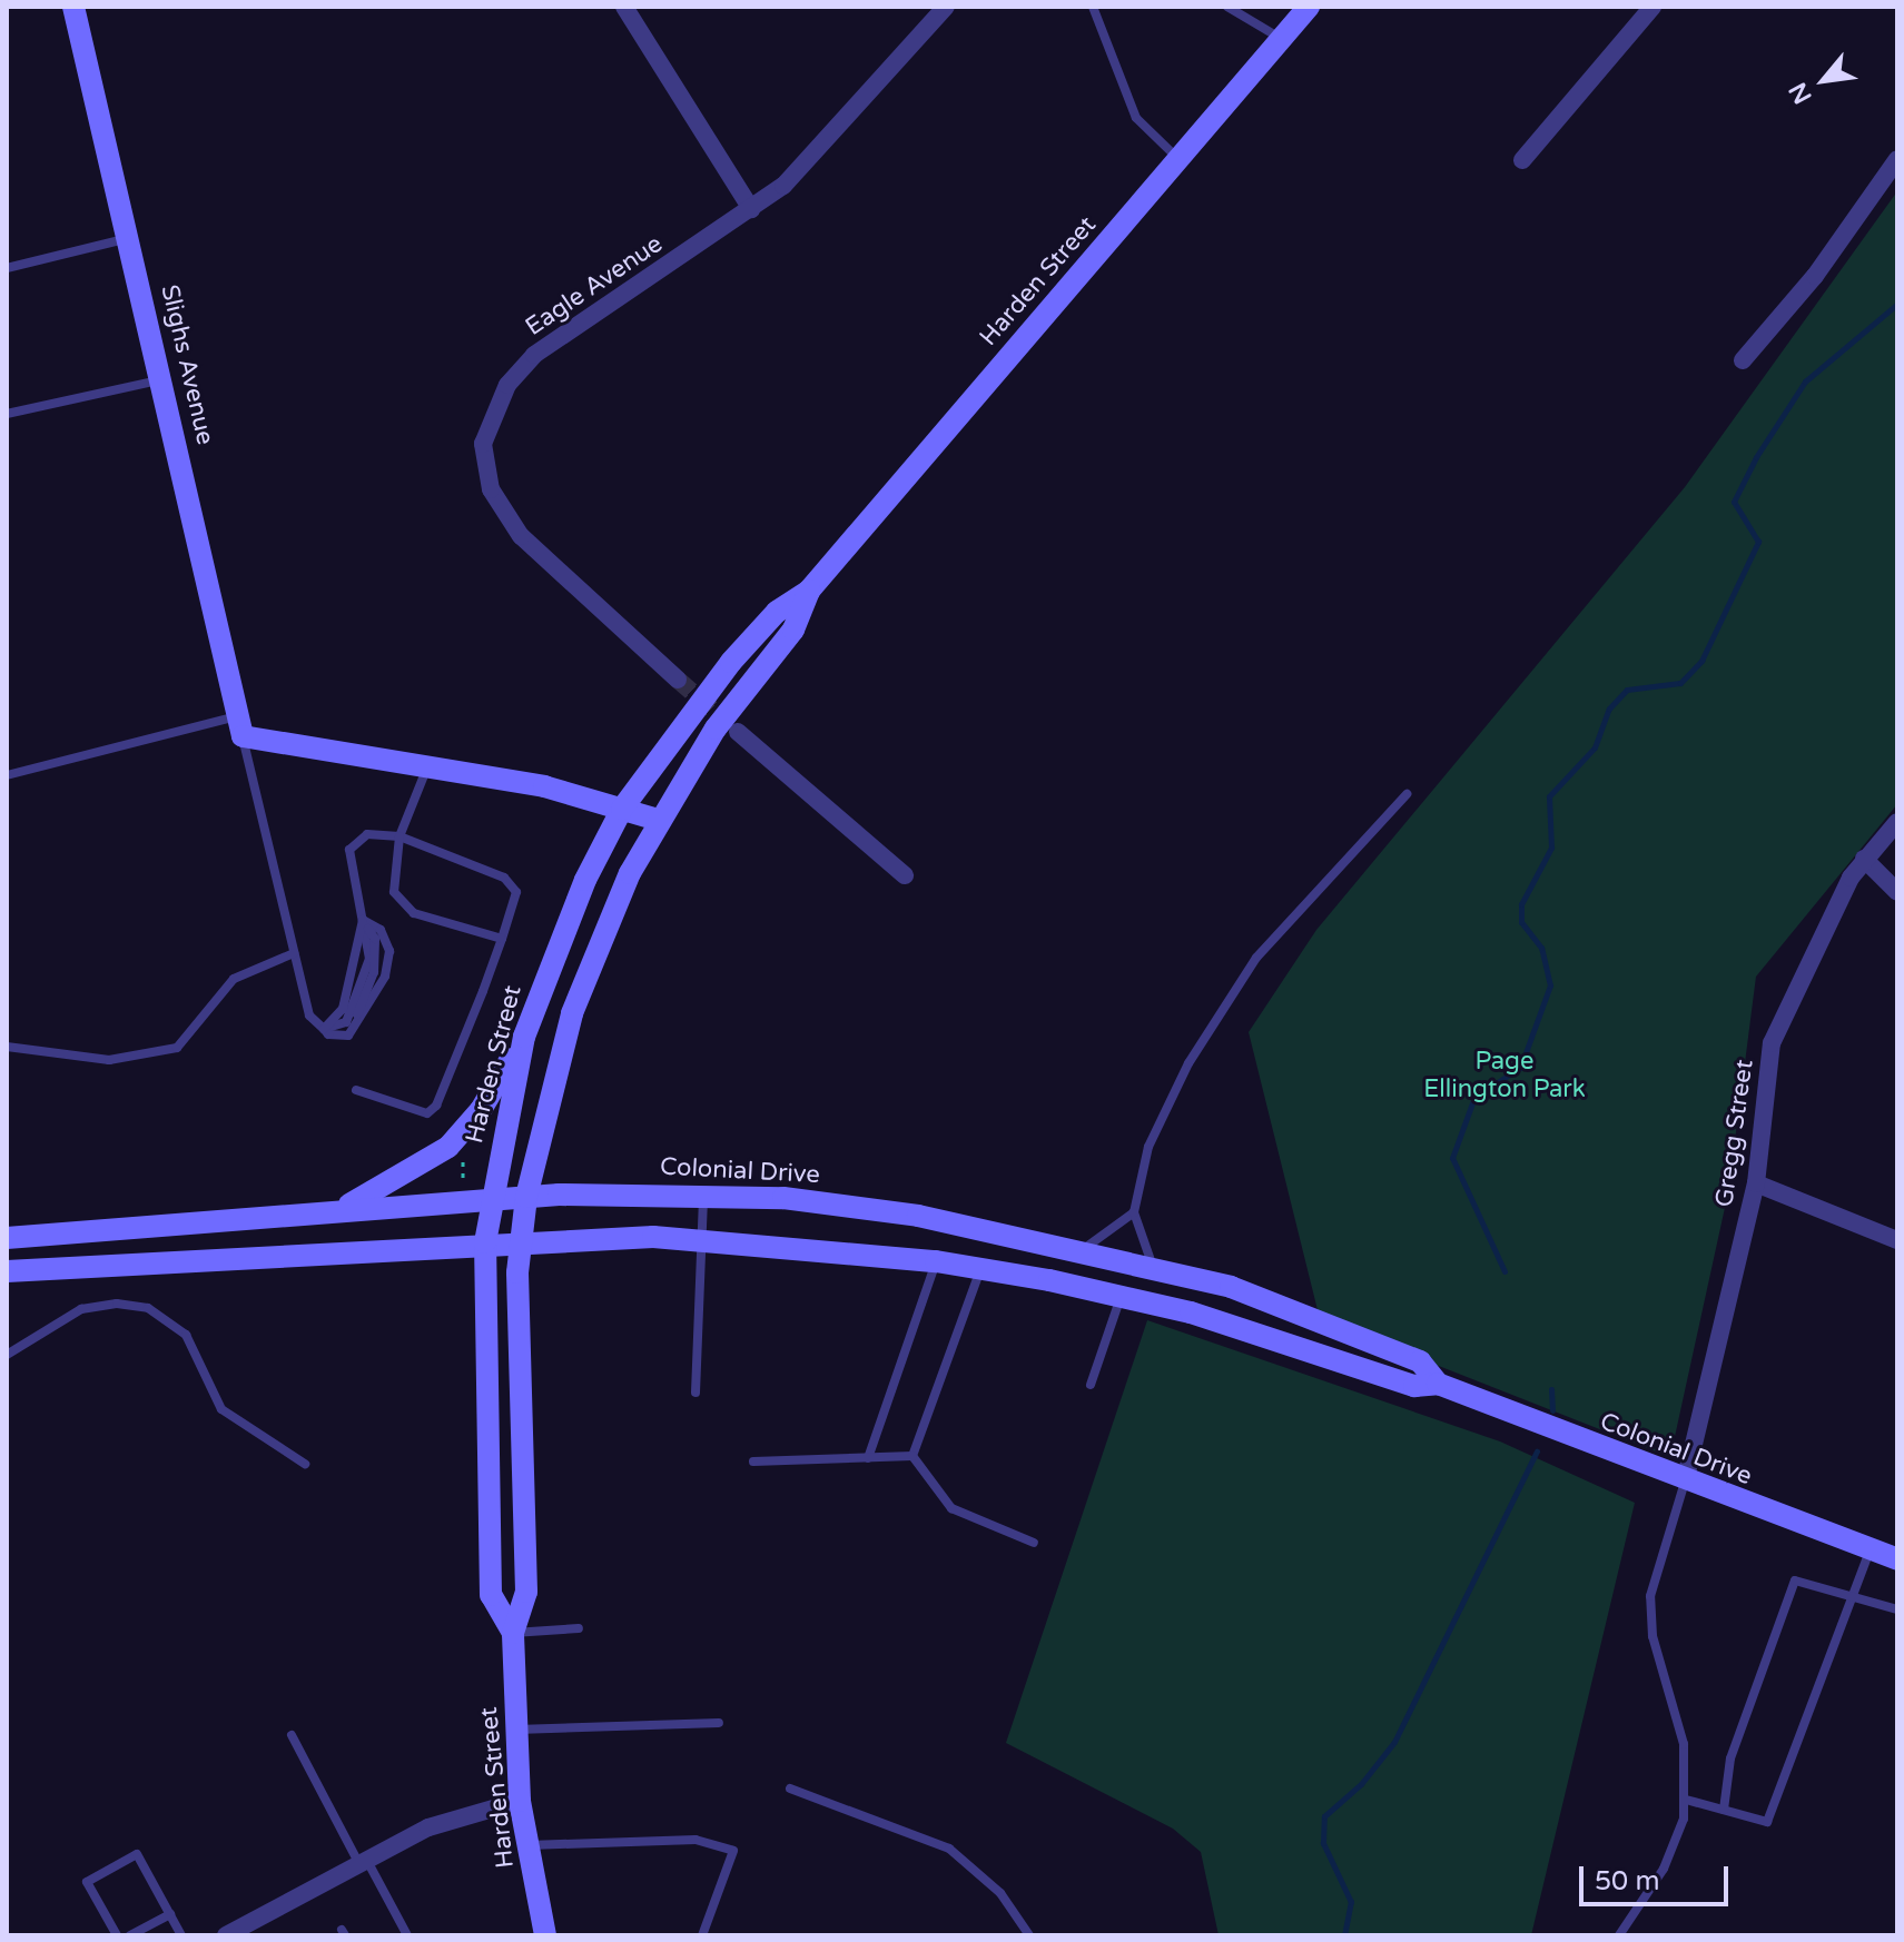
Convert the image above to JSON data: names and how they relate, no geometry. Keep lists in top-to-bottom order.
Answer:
{
  "streets": {
    "main road": ["Harden Street", "Slighs Avenue", "Colonial Drive"],
    "street": ["Eagle Avenue", "Gregg Street"]
  },
  "crossings": [
    ["Harden Street", "Colonial Drive"],
    ["Gregg Street", "Colonial Drive"]
  ],
  "parks": ["Page Ellington Park"],
  "scale_bar": "50 m",
  "north": "bottom left"
}
